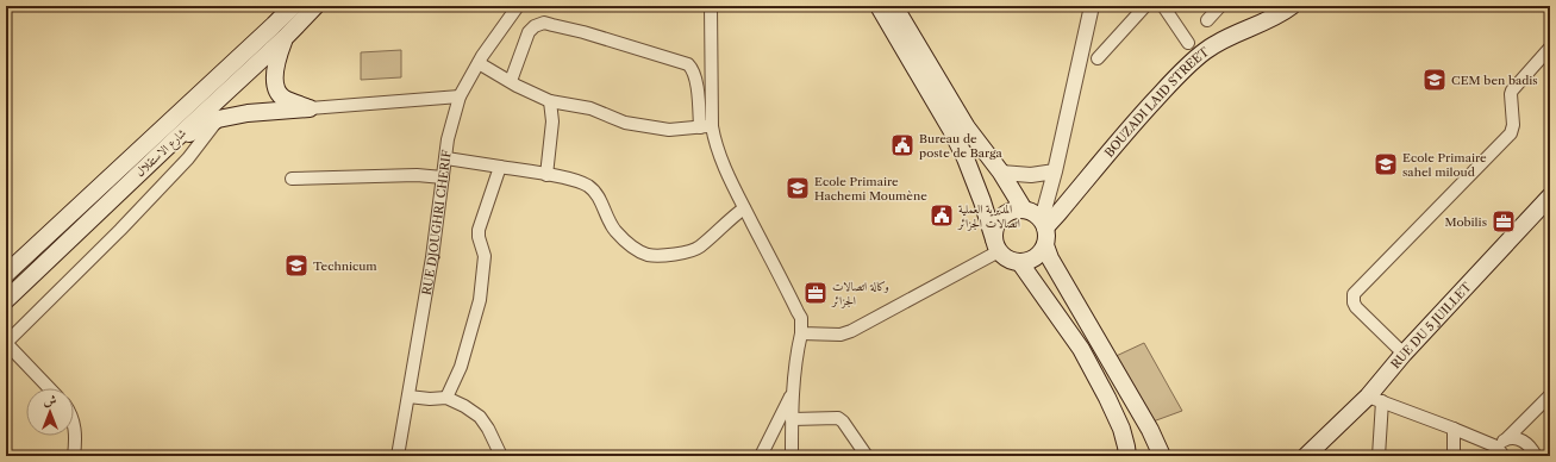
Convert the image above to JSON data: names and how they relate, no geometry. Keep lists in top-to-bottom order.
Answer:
{
  "streets": {
    "main road": ["BOUZADI LAID STREET", "شارع الاستقلال", "RUE DU 5 JUILLET"],
    "street": ["RUE DJOUGHRI CHERIF"]
  },
  "places": {
    "school or university": [
      "CEM ben badis",
      "Ecole Primaire sahel miloud",
      "Ecole Primaire Hachemi Moumène",
      "Technicum"
    ],
    "public building": ["Bureau de poste de Barga", "المديرية العملية اتصالات الجزائر"],
    "office": ["Mobilis", "وكالة اتصالات الجزائر"]
  },
  "north": "top"
}
